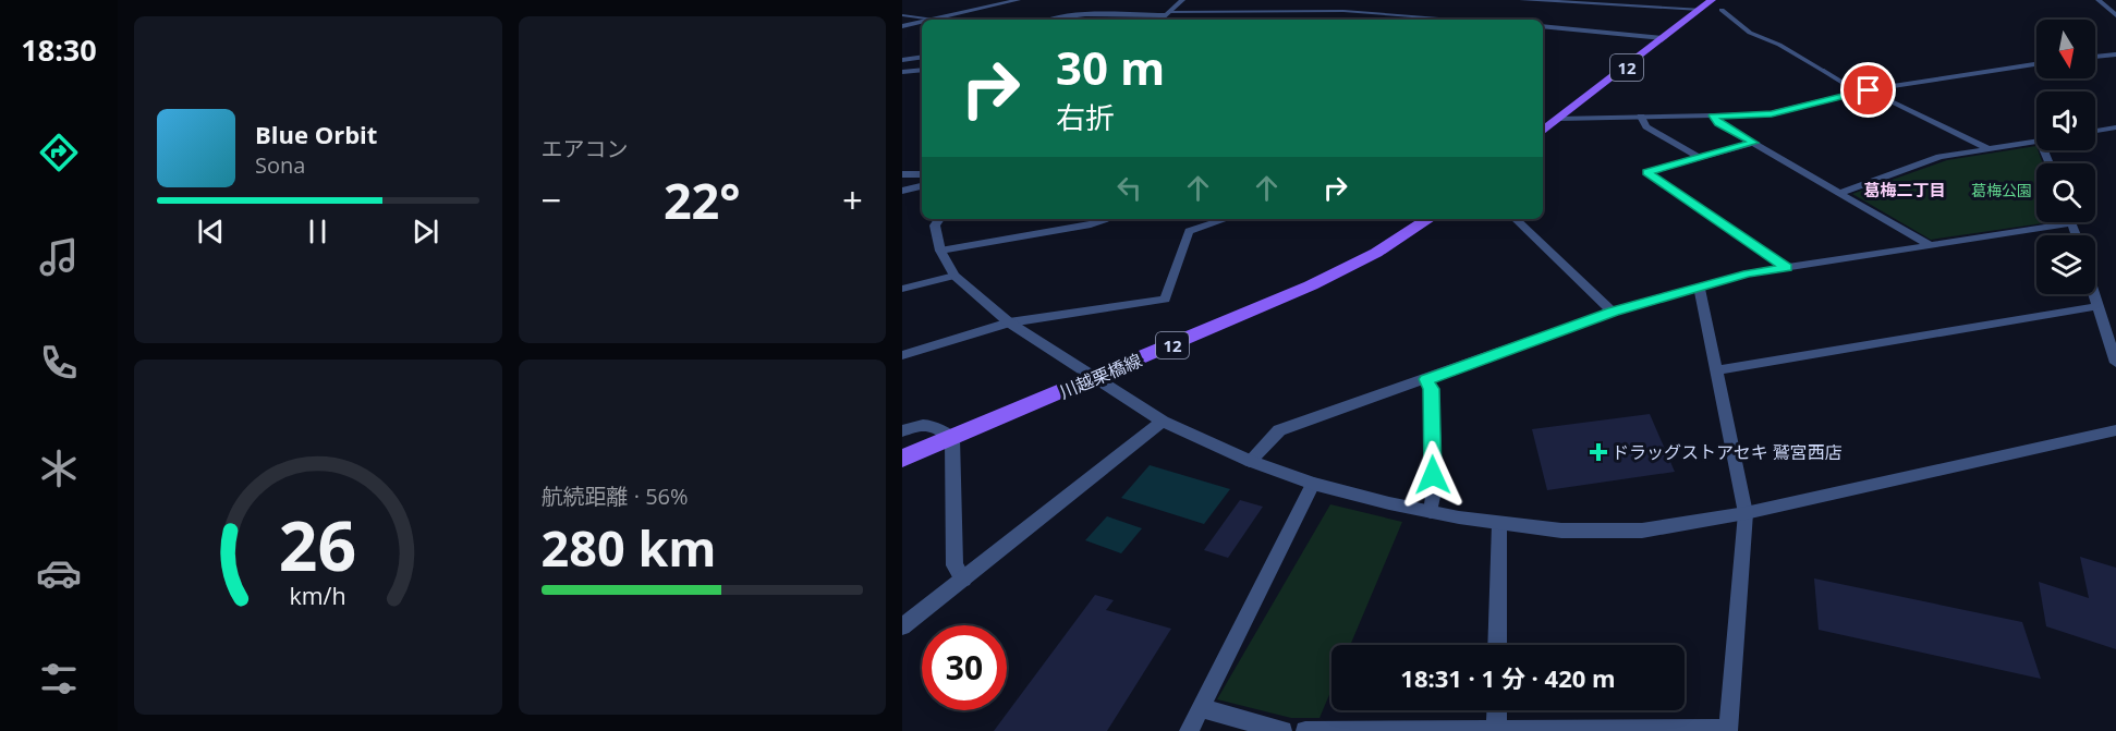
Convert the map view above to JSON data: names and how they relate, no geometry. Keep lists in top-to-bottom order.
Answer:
{
  "streets": {
    "main road": ["12", "川越栗橋線"]
  },
  "districts": ["葛梅二丁目"],
  "parks": ["葛梅公園"],
  "places": {
    "health": ["ドラッグストアセキ 鷲宮西店"]
  },
  "north": "bottom",
  "page": {
    "tabs": "18:30",
    "tile": [
      "エアコン",
      ["航続距離 · 56%", "280 km"]
    ],
    "turn": ["30 m", "右折"],
    "song": ["Blue Orbit", "Sona"],
    "heat": ["−", "22°", "+"],
    "limit": "30",
    "trip": "18:31 · 1 分 · 420 m",
    "gauge": ["26", "km/h"]
  }
}
